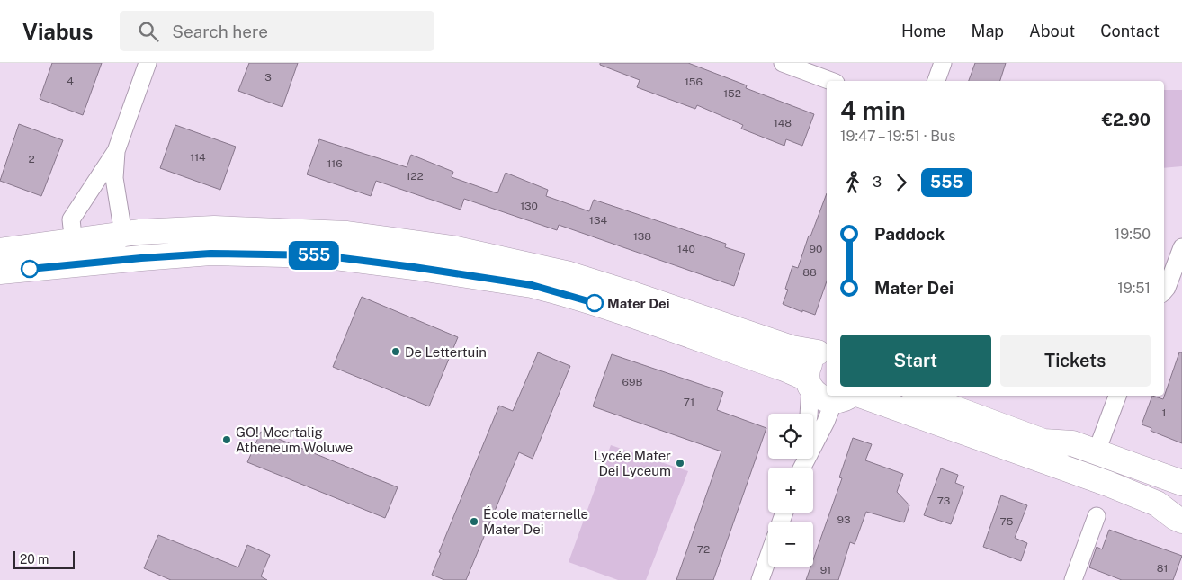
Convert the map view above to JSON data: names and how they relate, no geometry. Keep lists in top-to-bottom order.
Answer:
{
  "places": [
    "Mater Dei",
    "De Lettertuin",
    "GO! Meertalig Atheneum Woluwe",
    "Lycée Mater Dei Lyceum",
    "École maternelle Mater Dei"
  ],
  "lines": ["bus line 555"],
  "house_numbers": [
    "3",
    "4",
    "156",
    "152",
    "148",
    "114",
    "2",
    "116",
    "122",
    "130",
    "134",
    "138",
    "140",
    "90",
    "88",
    "69B",
    "71",
    "1",
    "73",
    "93",
    "75",
    "72",
    "81",
    "91"
  ],
  "scale_bar": "20 m",
  "page": {
    "header": "Viabus",
    "search": "Search here",
    "nav": [
      "Home",
      "Map",
      "About",
      "Contact"
    ],
    "on_map": "555",
    "heading": ["4 min", "19:47 – 19:51 · Bus", "€2.90"],
    "legs": ["3", "555"],
    "list": [
      {
        "name": "Paddock",
        "value": "19:50"
      },
      {
        "name": "Mater Dei",
        "value": "19:51"
      }
    ],
    "buttons": ["Start", "Tickets"],
    "map_buttons": ["+", "−"],
    "scale": "20 m"
  }
}
